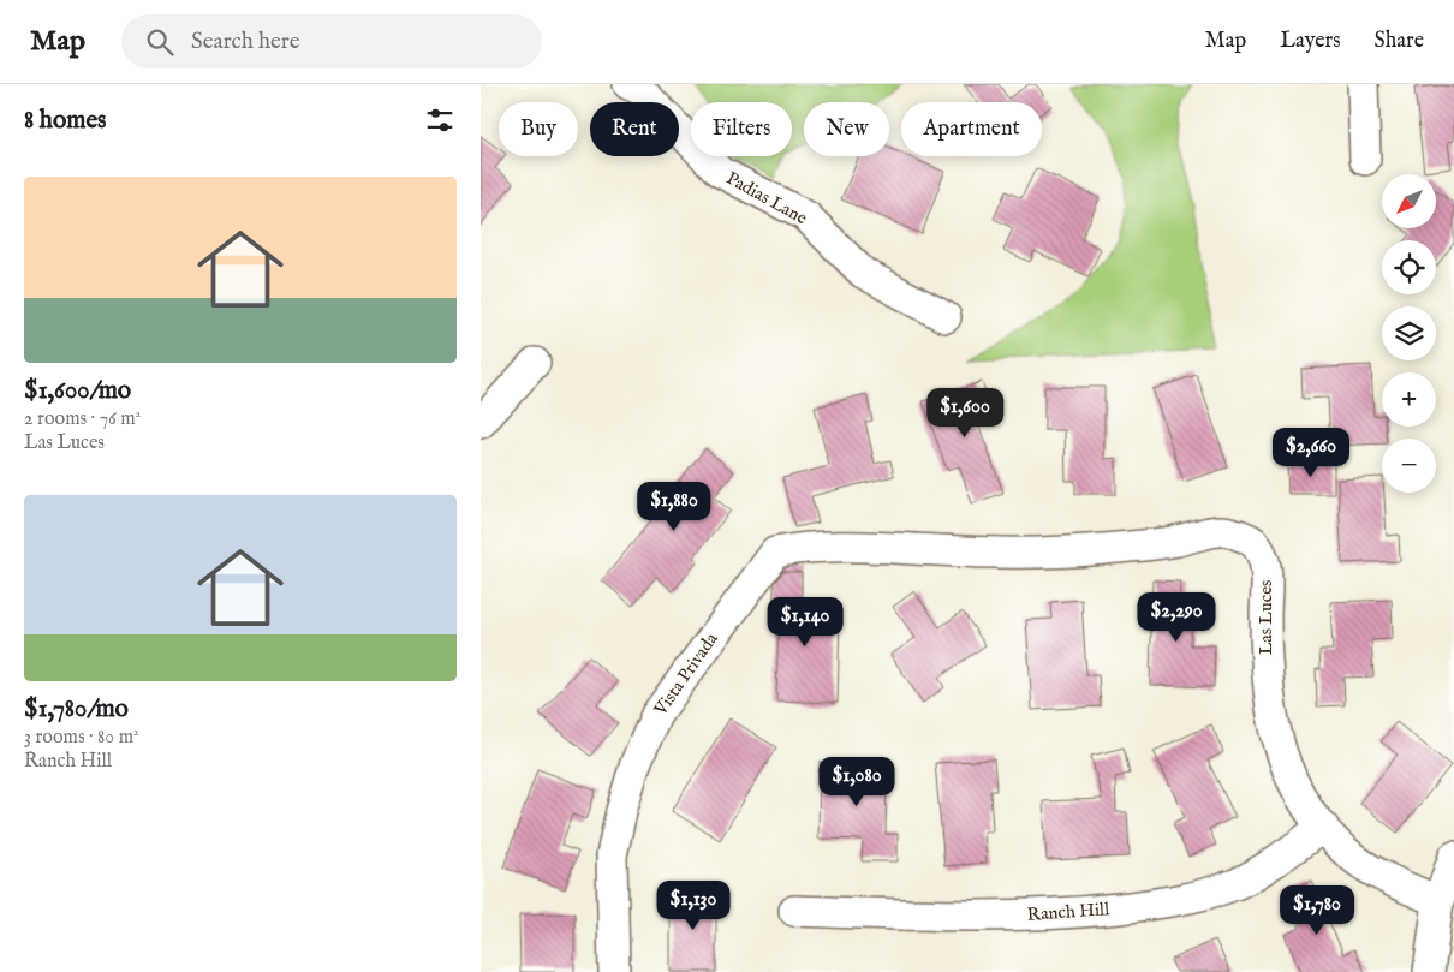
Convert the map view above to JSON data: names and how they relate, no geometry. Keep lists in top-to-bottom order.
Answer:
{
  "streets": {
    "street": [
      "Padias Lane",
      "Las Luces",
      "Vista Privada",
      "Ranch Hill"
    ]
  },
  "crossings": [
    ["Las Luces", "Vista Privada"],
    ["Las Luces", "Ranch Hill"]
  ],
  "north": "bottom left",
  "page": {
    "header": "Map",
    "search": "Search here",
    "nav": ["Map", "Layers", "Share"],
    "heading": "8 homes",
    "chip": [
      "Buy",
      "Rent",
      "Filters",
      "New",
      "Apartment"
    ],
    "list": [
      {
        "name": "$1,600/mo",
        "note": "2 rooms · 76 m² · Las Luces"
      },
      {
        "name": "$1,780/mo",
        "note": "3 rooms · 80 m² · Ranch Hill"
      }
    ],
    "map_buttons": ["+", "−"],
    "price": [
      "$1,600",
      "$2,660",
      "$1,880",
      "$2,290",
      "$1,140",
      "$1,080",
      "$1,130",
      "$1,780"
    ]
  }
}
